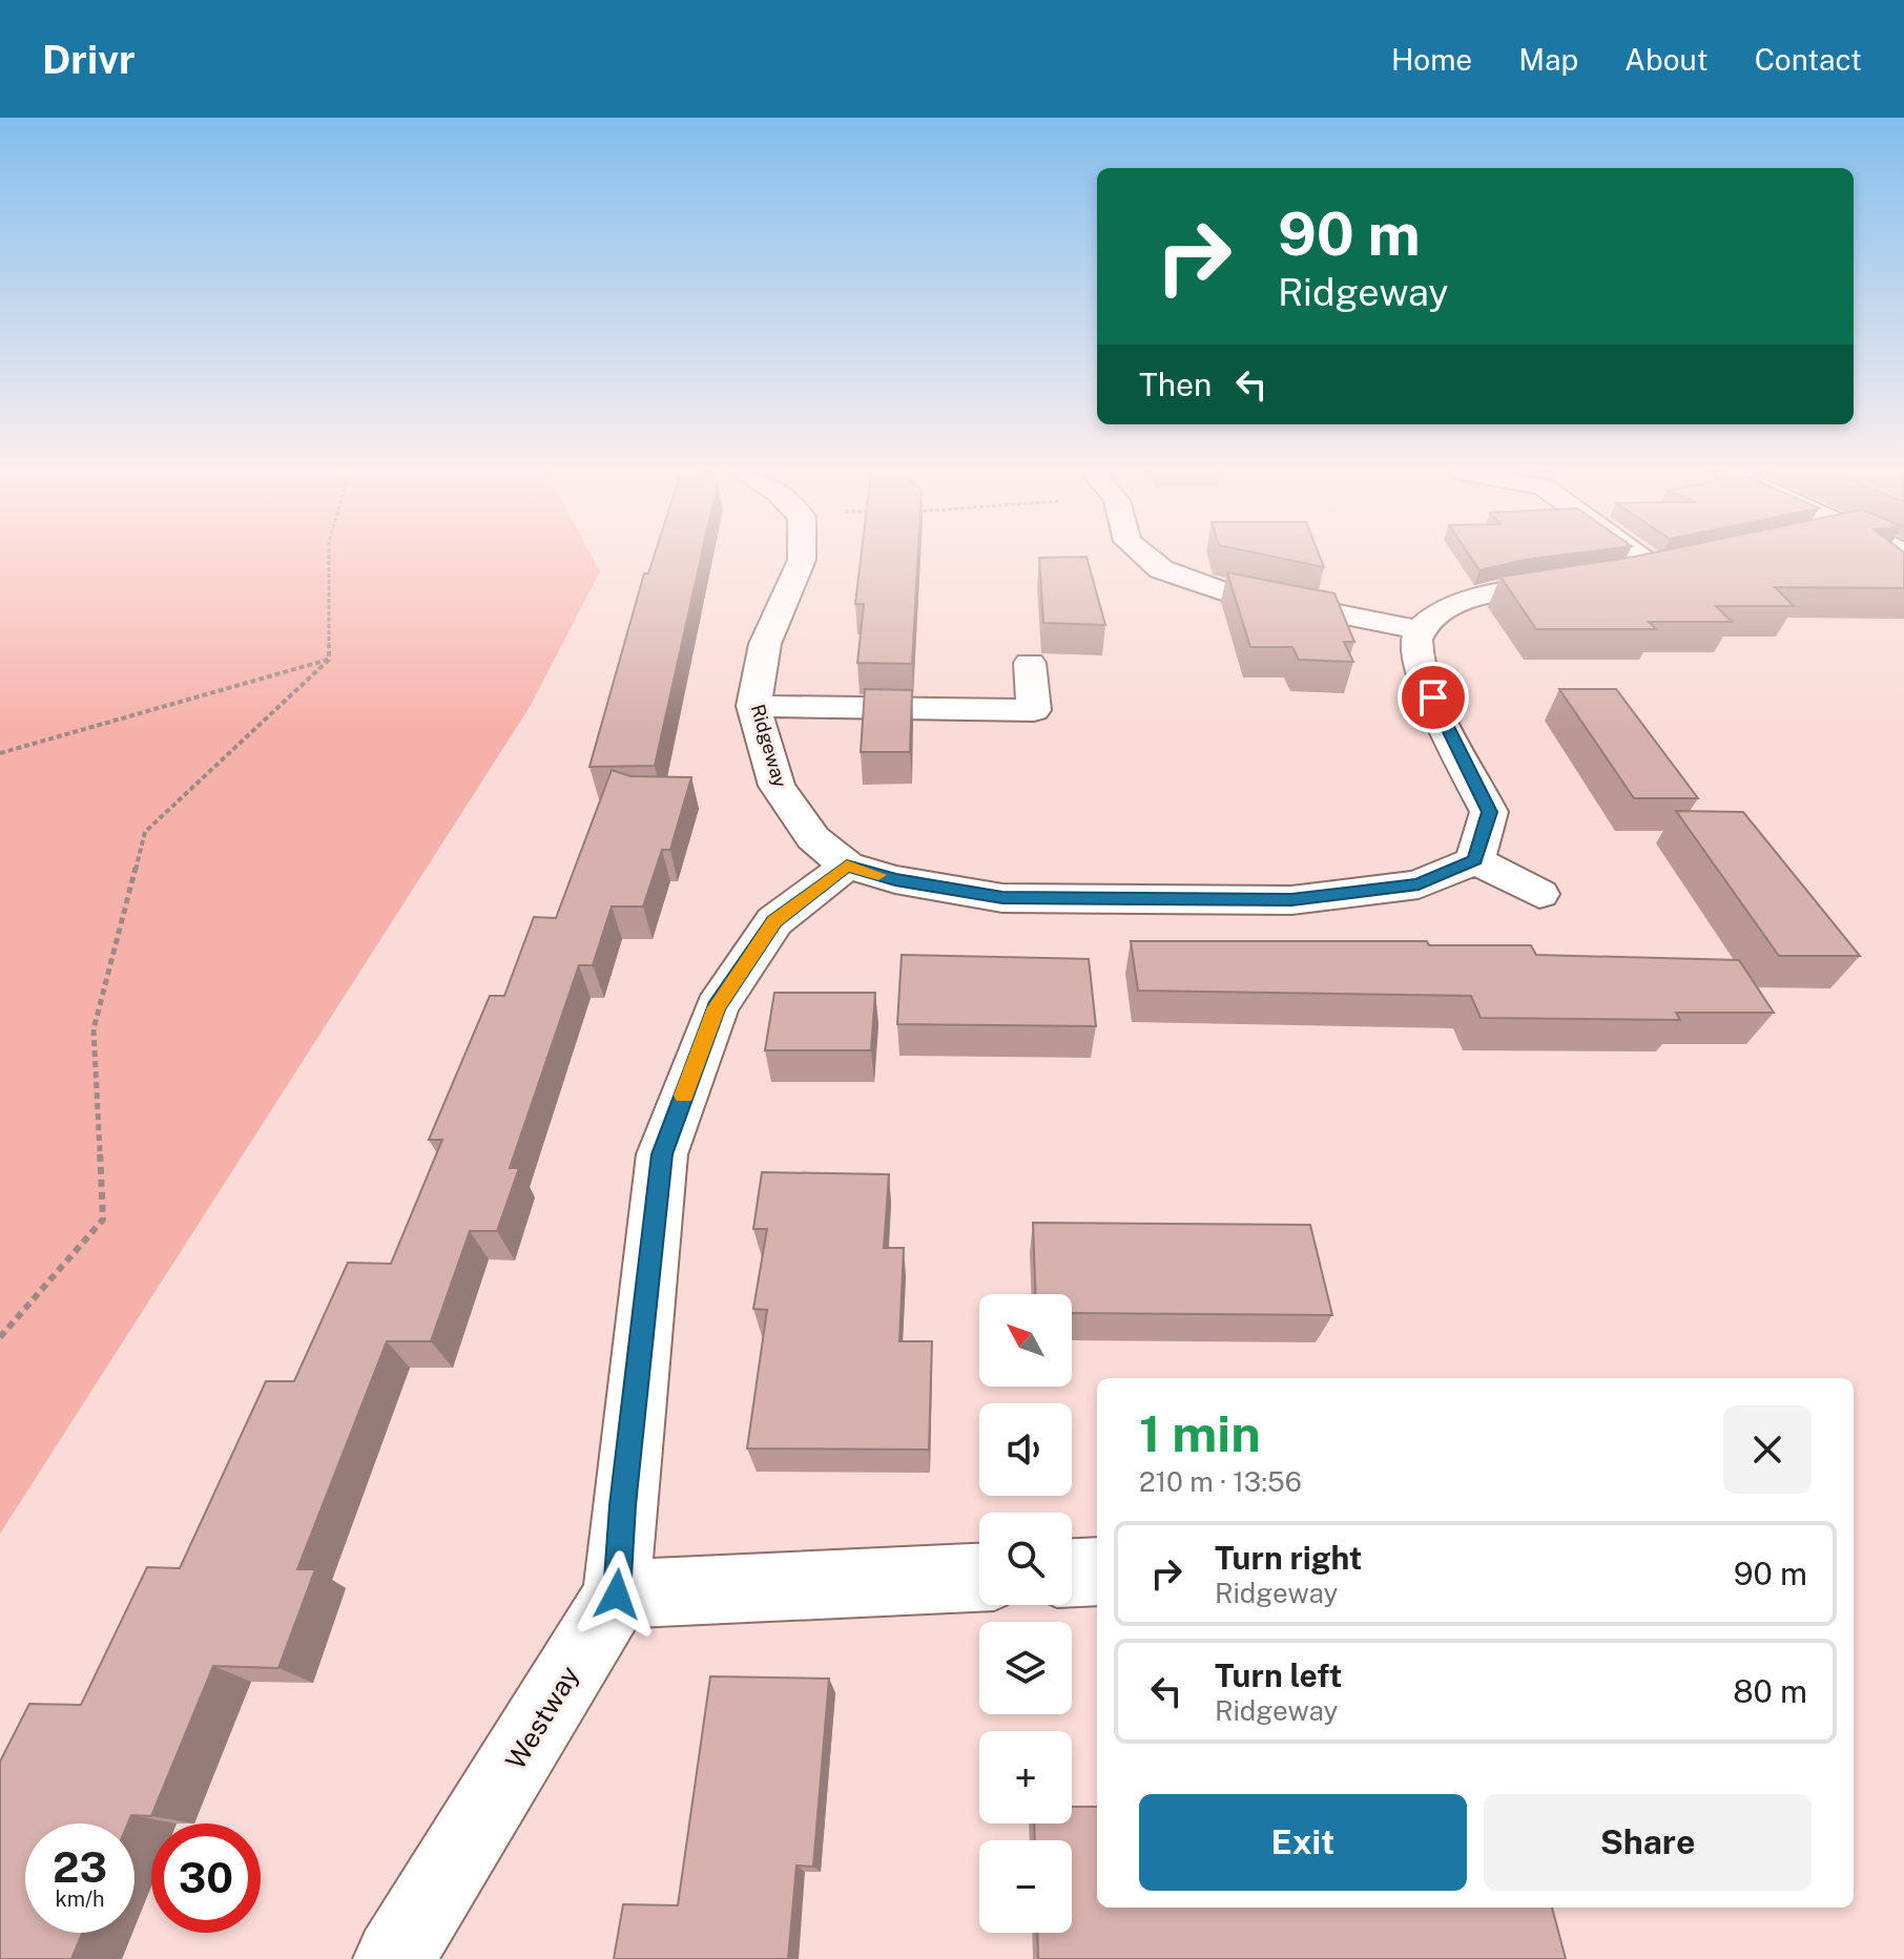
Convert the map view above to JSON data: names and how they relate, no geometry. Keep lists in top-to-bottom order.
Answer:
{
  "streets": {
    "street": ["Ridgeway", "Westway"]
  },
  "crossings": [
    ["Ridgeway", "Westway"]
  ],
  "north": "top left",
  "page": {
    "header": "Drivr",
    "nav": [
      "Home",
      "Map",
      "About",
      "Contact"
    ],
    "turn": ["90 m", "Ridgeway"],
    "then": "Then",
    "map_buttons": ["+", "−"],
    "heading": ["1 min", "210 m · 13:56"],
    "list": [
      {
        "name": "Turn right",
        "note": "Ridgeway",
        "value": "90 m"
      },
      {
        "name": "Turn left",
        "note": "Ridgeway",
        "value": "80 m"
      }
    ],
    "buttons": ["Exit", "Share"],
    "speed": "23 km/h",
    "limit": "30"
  }
}
